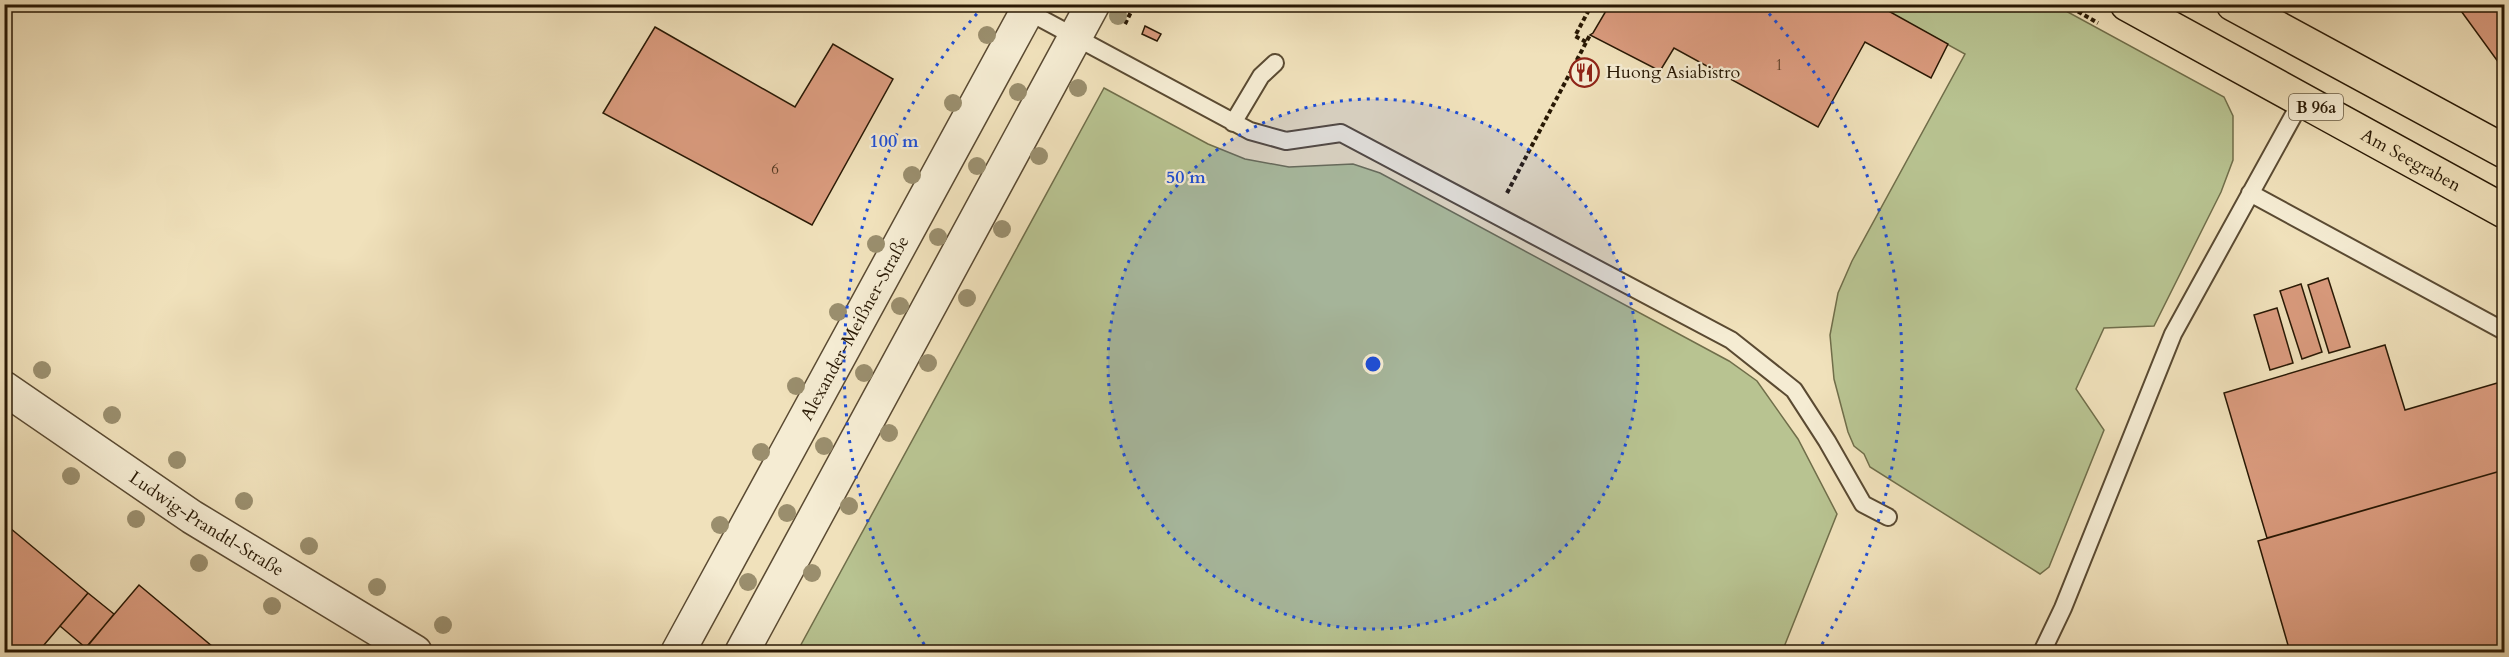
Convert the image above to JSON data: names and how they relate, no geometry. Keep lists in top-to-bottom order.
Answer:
{
  "streets": {
    "main road": ["B 96a", "Am Seegraben"],
    "street": ["Alexander-Meißner-Straße", "Ludwig-Prandtl-Straße"]
  },
  "places": {
    "restaurant": ["Huong Asiabistro"]
  },
  "house_numbers": ["1", "6"],
  "rings": ["100 m", "50 m"]
}
